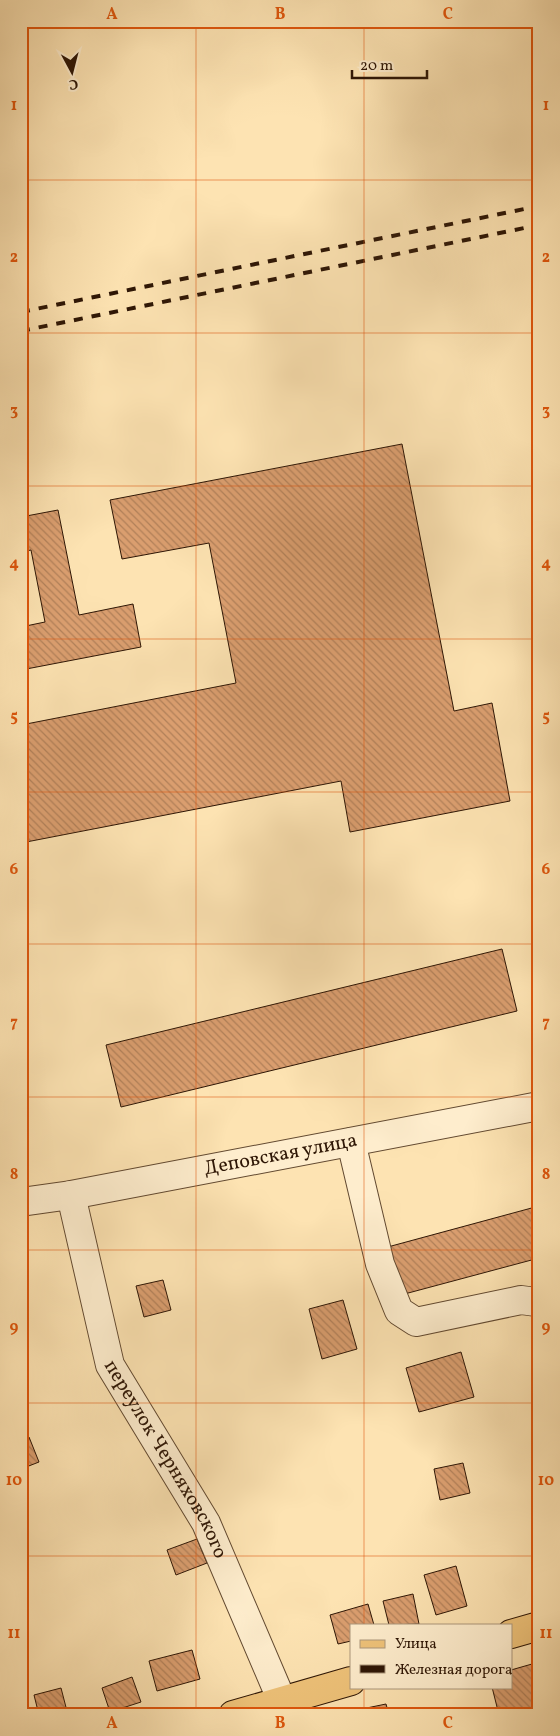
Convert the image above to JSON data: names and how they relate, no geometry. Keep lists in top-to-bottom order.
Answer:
{
  "streets": {
    "street": ["Деповская улица", "переулок Черняховского"]
  },
  "crossings": [
    ["Деповская улица", "переулок Черняховского"]
  ],
  "legend": ["Улица", "Железная дорога"],
  "scale_bar": "20 m",
  "north": "bottom",
  "grid": {
    "columns": ["A", "B", "C"],
    "rows": [
      "1",
      "2",
      "3",
      "4",
      "5",
      "6",
      "7",
      "8",
      "9",
      "10",
      "11"
    ]
  }
}
